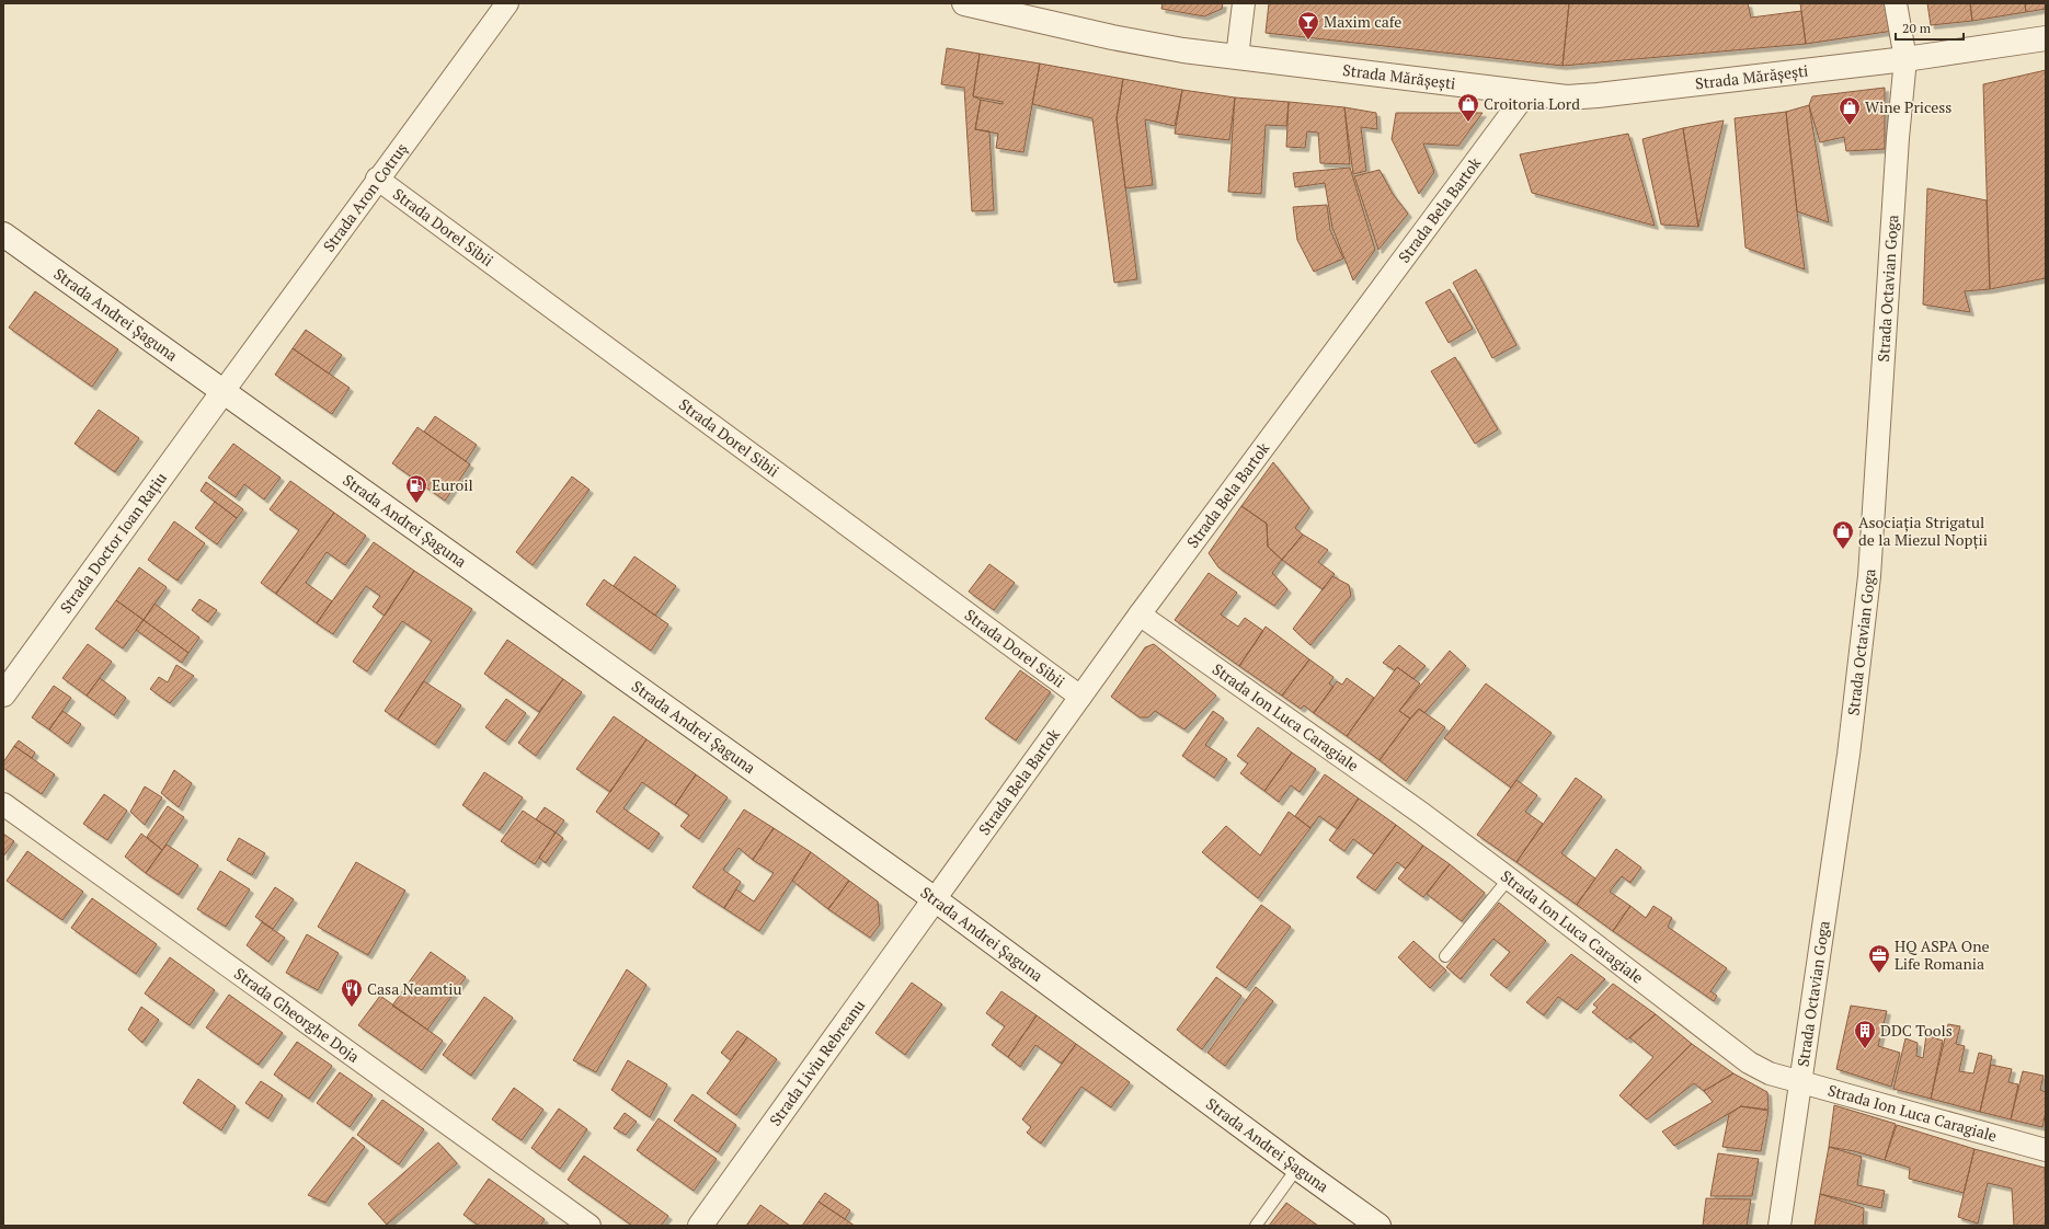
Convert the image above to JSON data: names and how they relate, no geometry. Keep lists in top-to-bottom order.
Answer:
{
  "streets": {
    "street": [
      "Strada Mărășești",
      "Strada Aron Cotruș",
      "Strada Bela Bartok",
      "Strada Dorel Sibii",
      "Strada Octavian Goga",
      "Strada Andrei Șaguna",
      "Strada Doctor Ioan Rațiu",
      "Strada Ion Luca Caragiale",
      "Strada Gheorghe Doja",
      "Strada Liviu Rebreanu"
    ]
  },
  "crossings": [
    ["Strada Mărășești", "Strada Bela Bartok"],
    ["Strada Mărășești", "Strada Octavian Goga"],
    ["Strada Aron Cotruș", "Strada Dorel Sibii"],
    ["Strada Aron Cotruș", "Strada Andrei Șaguna"],
    ["Strada Aron Cotruș", "Strada Doctor Ioan Rațiu"],
    ["Strada Bela Bartok", "Strada Dorel Sibii"],
    ["Strada Bela Bartok", "Strada Andrei Șaguna"],
    ["Strada Bela Bartok", "Strada Ion Luca Caragiale"],
    ["Strada Bela Bartok", "Strada Liviu Rebreanu"],
    ["Strada Octavian Goga", "Strada Ion Luca Caragiale"],
    ["Strada Andrei Șaguna", "Strada Doctor Ioan Rațiu"],
    ["Strada Andrei Șaguna", "Strada Liviu Rebreanu"]
  ],
  "places": {
    "bar": ["Maxim cafe"],
    "shop": ["Croitoria Lord", "Wine Pricess", "Asociația Strigatul de la Miezul Nopții"],
    "fuel station": ["Euroil"],
    "office": ["HQ ASPA One Life Romania"],
    "restaurant": ["Casa Neamtiu"],
    "building": ["DDC Tools"]
  },
  "scale_bar": "20 m"
}
